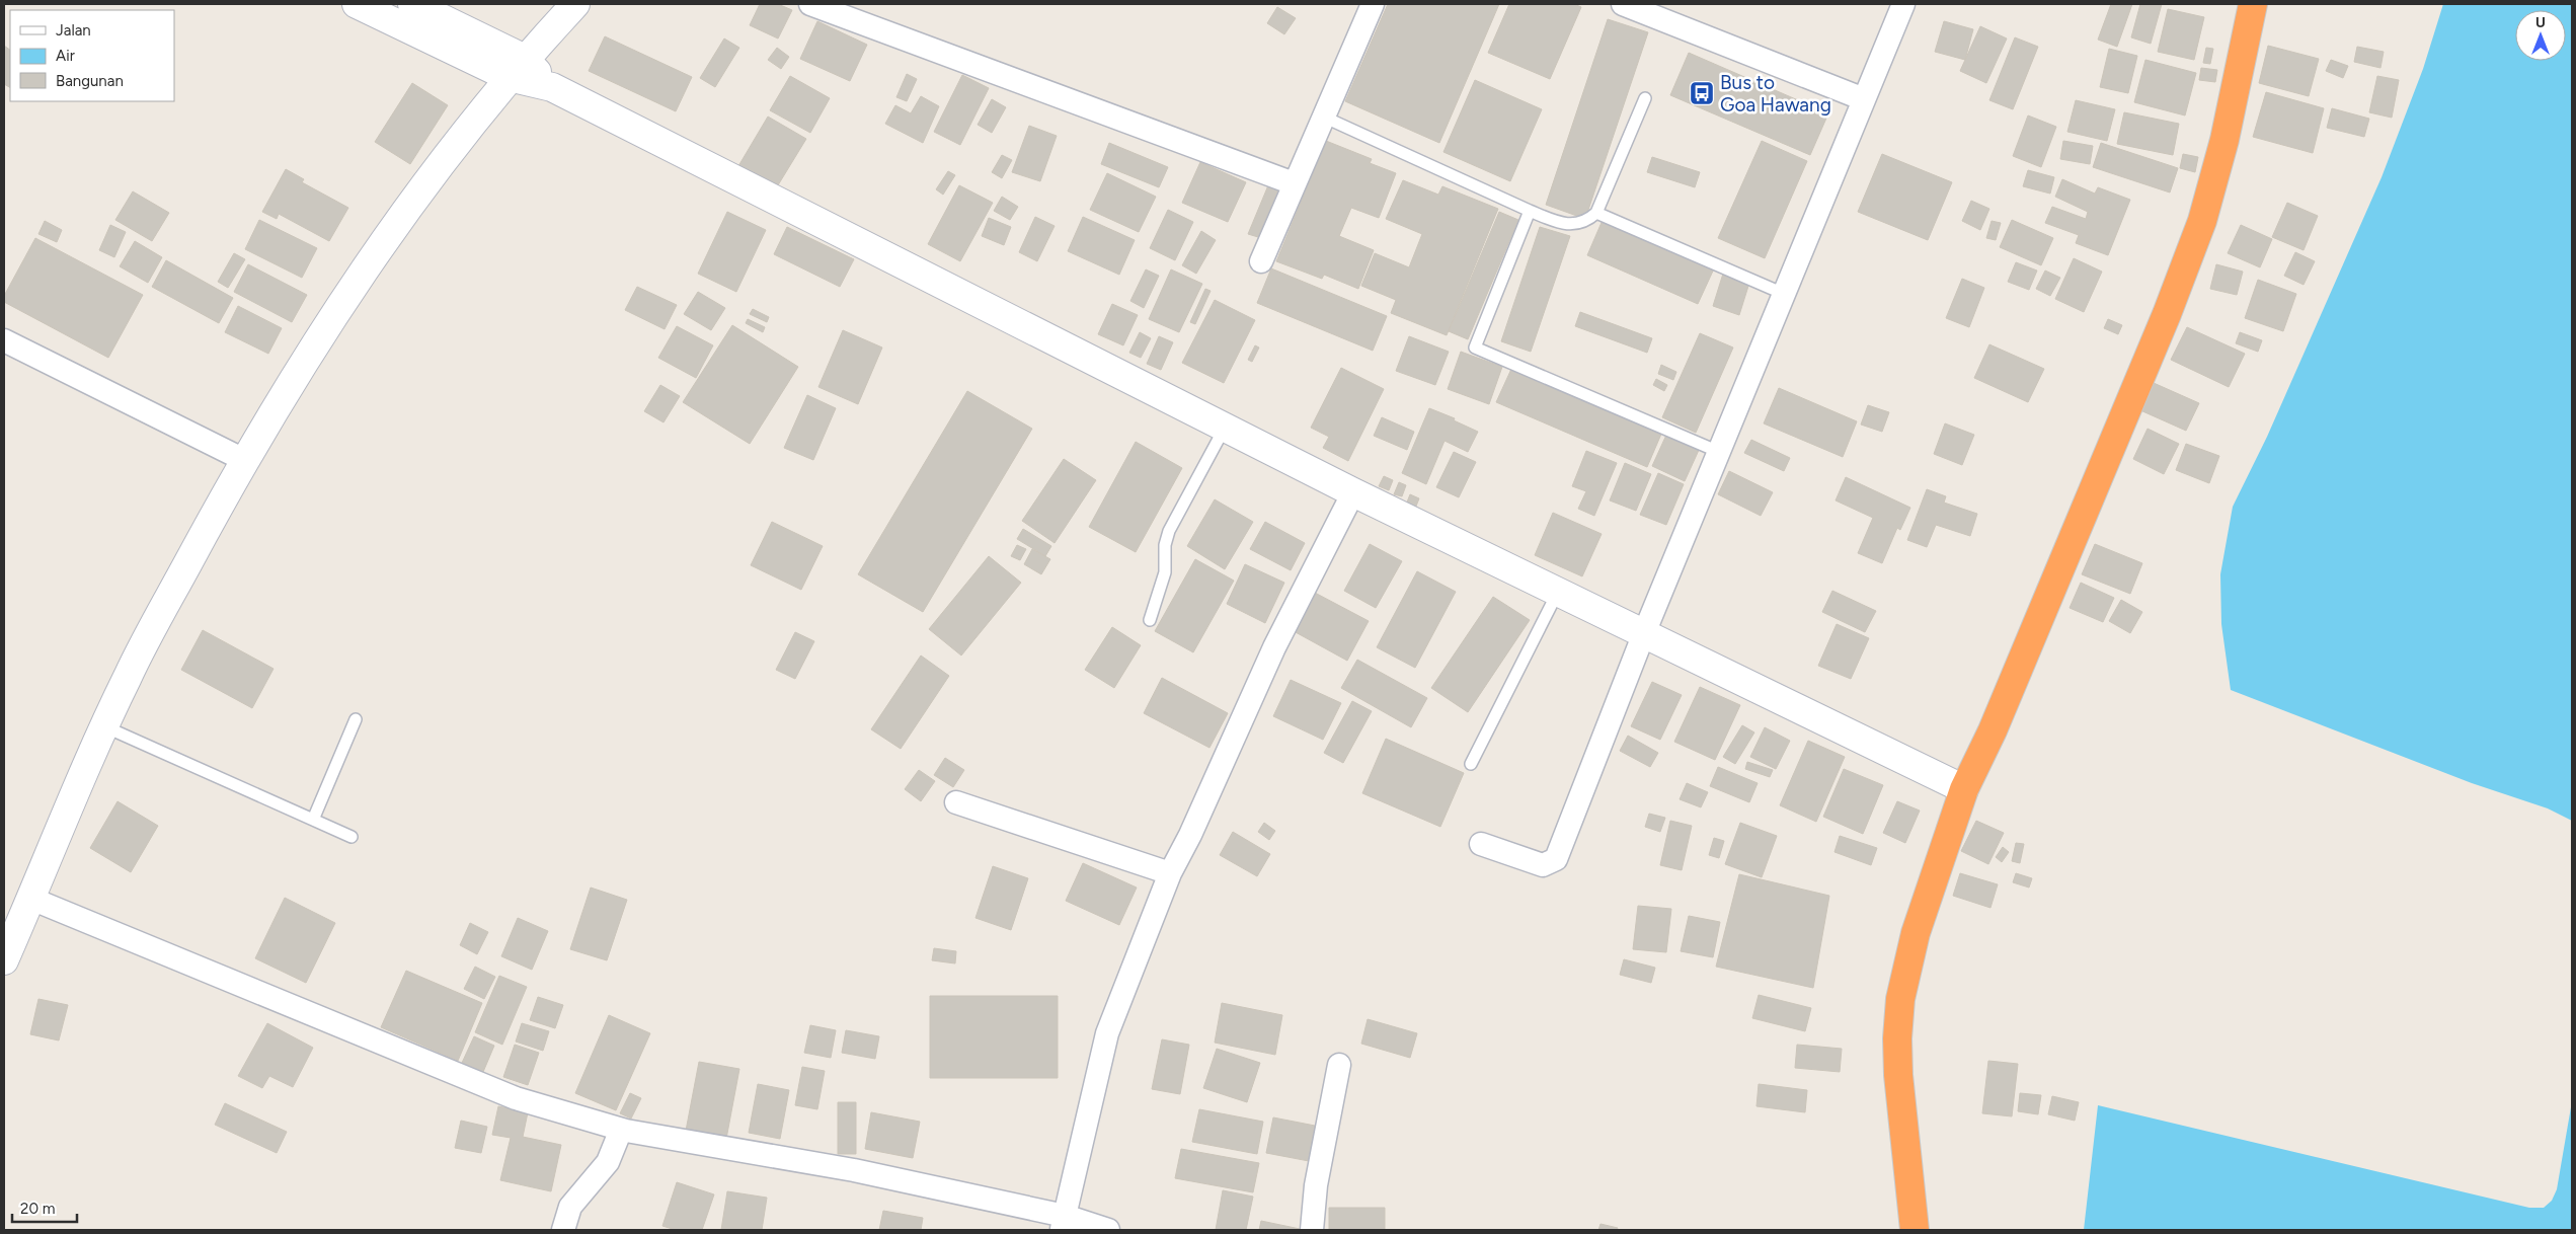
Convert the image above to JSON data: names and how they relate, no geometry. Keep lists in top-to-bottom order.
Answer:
{
  "places": {
    "bus stop": ["Bus to Goa Hawang"]
  },
  "legend": ["Jalan", "Air", "Bangunan"],
  "scale_bar": "20 m",
  "north": "top"
}
